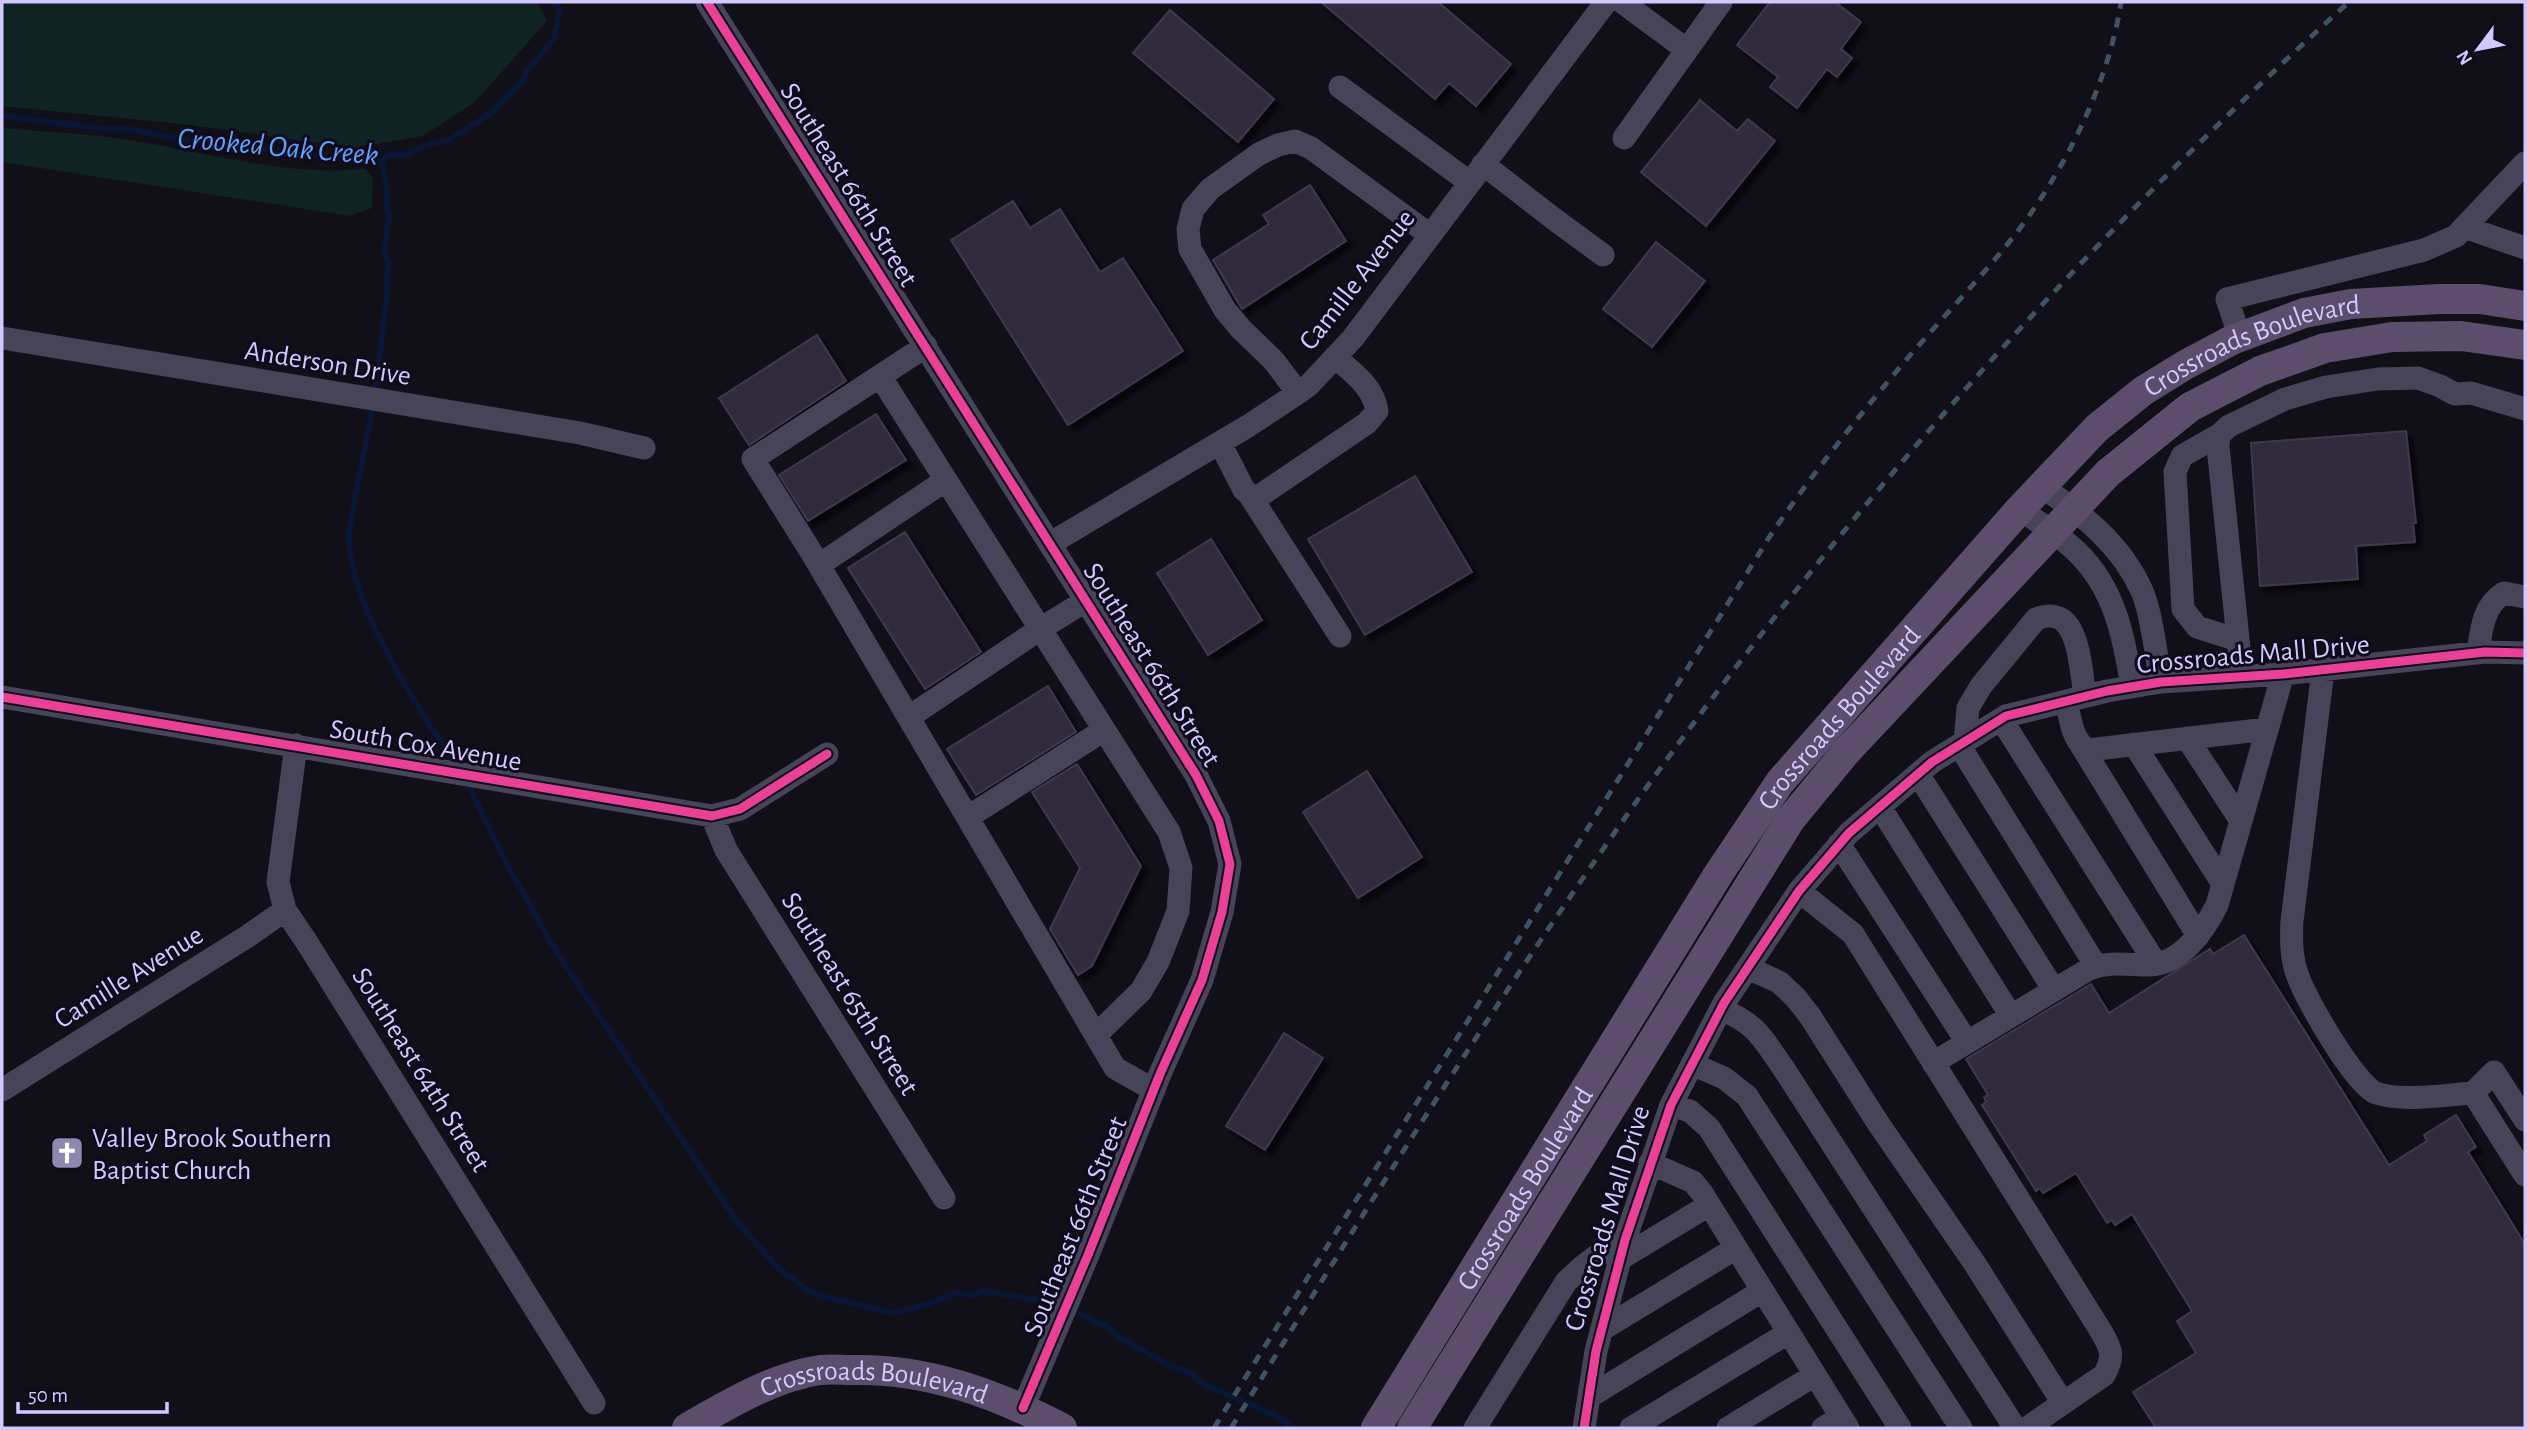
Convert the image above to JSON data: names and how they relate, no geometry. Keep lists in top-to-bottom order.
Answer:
{
  "streets": {
    "main road": ["Crossroads Boulevard"],
    "street": [
      "Southeast 66th Street",
      "Camille Avenue",
      "Anderson Drive",
      "Crossroads Mall Drive",
      "South Cox Avenue",
      "Southeast 65th Street",
      "Southeast 64th Street"
    ]
  },
  "crossings": [
    ["Southeast 66th Street", "Camille Avenue"],
    ["Southeast 66th Street", "Crossroads Boulevard"],
    ["Camille Avenue", "Southeast 64th Street"],
    ["South Cox Avenue", "Southeast 65th Street"],
    ["South Cox Avenue", "Southeast 64th Street"]
  ],
  "water": ["Crooked Oak Creek"],
  "places": {
    "church": ["Valley Brook Southern Baptist Church"]
  },
  "scale_bar": "50 m",
  "north": "bottom left"
}
